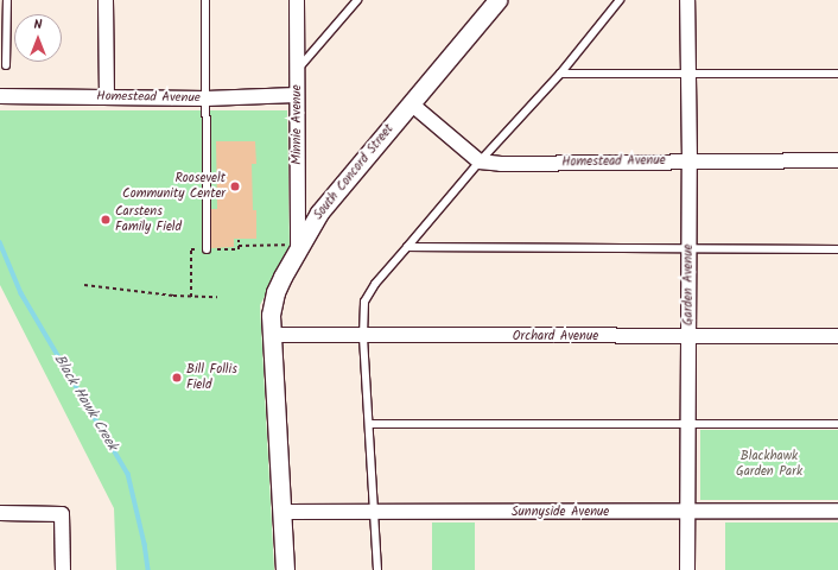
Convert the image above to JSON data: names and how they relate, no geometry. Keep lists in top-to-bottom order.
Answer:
{
  "streets": {
    "street": [
      "Homestead Avenue",
      "Minnie Avenue",
      "South Concord Street",
      "Garden Avenue",
      "Orchard Avenue",
      "Sunnyside Avenue"
    ]
  },
  "crossings": [
    ["Homestead Avenue", "Minnie Avenue"],
    ["Homestead Avenue", "Garden Avenue"],
    ["Minnie Avenue", "South Concord Street"],
    ["South Concord Street", "Orchard Avenue"],
    ["South Concord Street", "Sunnyside Avenue"],
    ["Garden Avenue", "Orchard Avenue"],
    ["Garden Avenue", "Sunnyside Avenue"]
  ],
  "water": ["Black Hawk Creek"],
  "parks": ["Blackhawk Garden Park"],
  "places": ["Roosevelt Community Center", "Carstens Family Field", "Bill Follis Field"],
  "north": "top"
}
